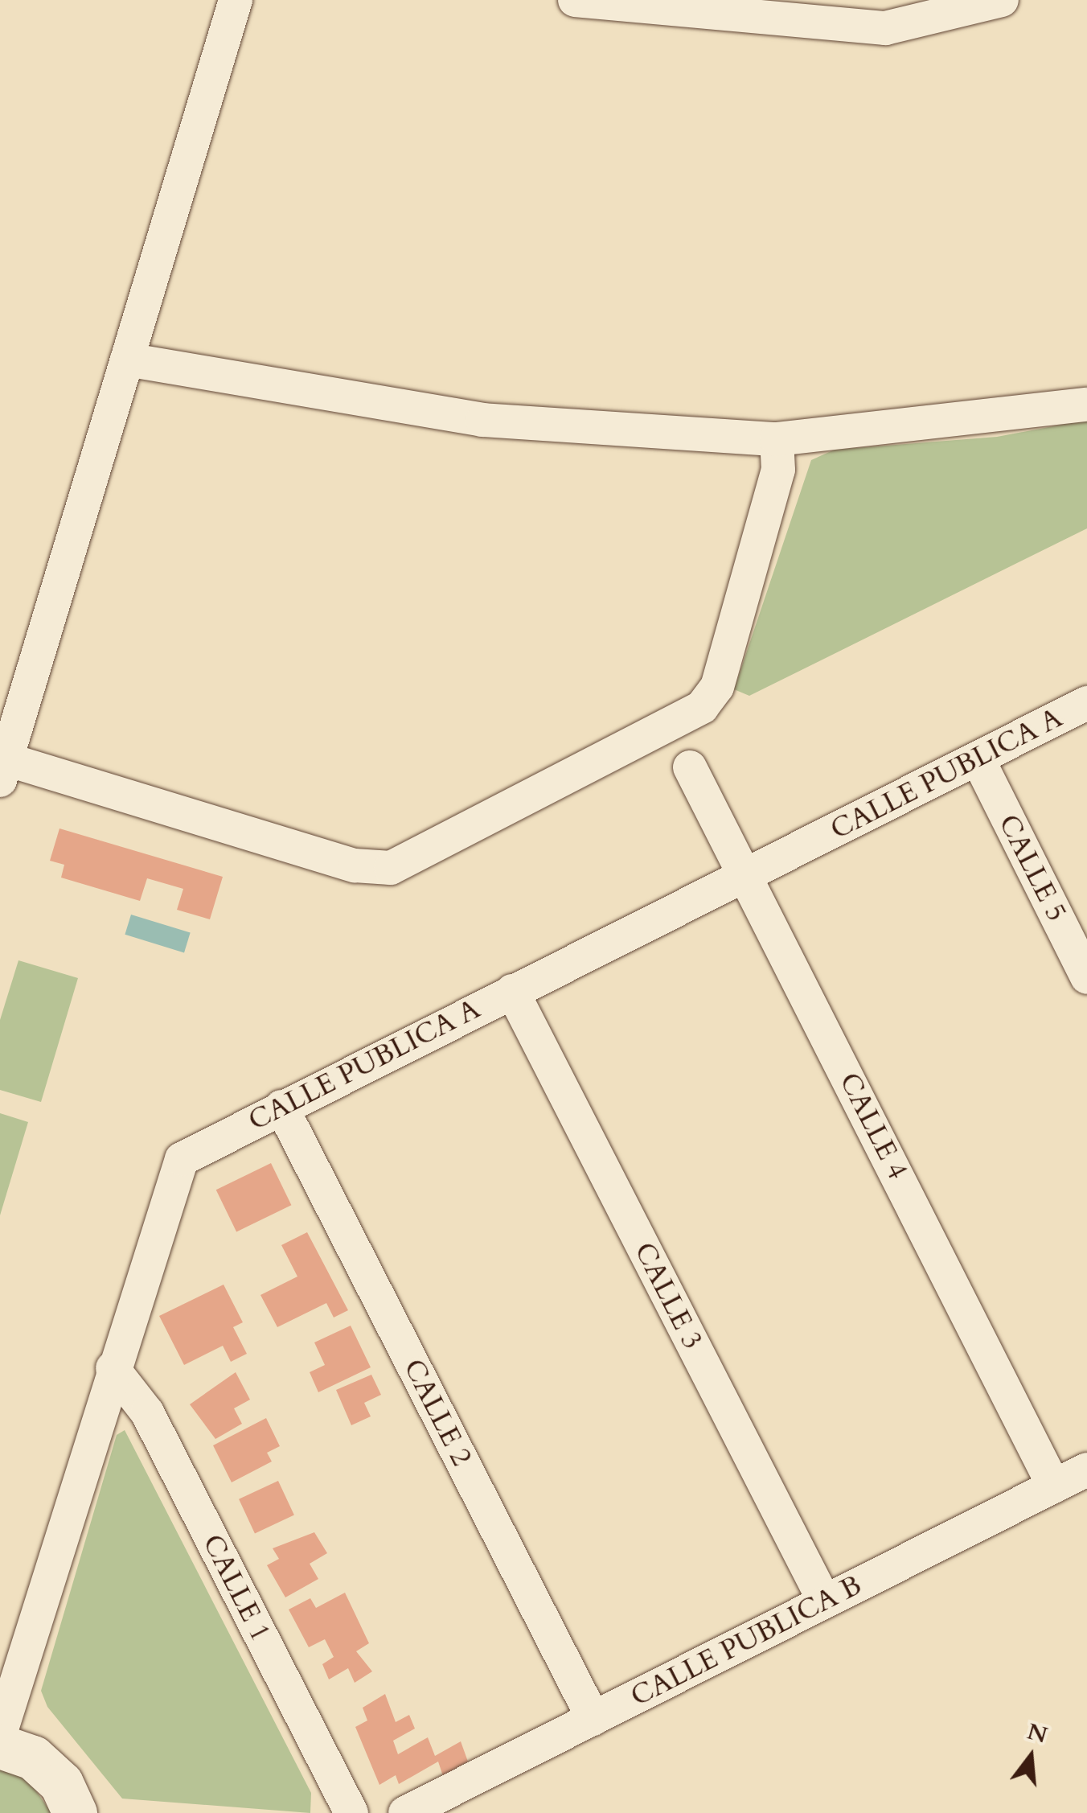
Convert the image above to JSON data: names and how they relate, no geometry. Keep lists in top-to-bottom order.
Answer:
{
  "streets": {
    "street": [
      "CALLE PUBLICA A",
      "CALLE 5",
      "CALLE 4",
      "CALLE 3",
      "CALLE 2",
      "CALLE 1",
      "CALLE PUBLICA B"
    ]
  },
  "crossings": [
    ["CALLE PUBLICA A", "CALLE 5"],
    ["CALLE PUBLICA A", "CALLE 4"],
    ["CALLE PUBLICA A", "CALLE 3"],
    ["CALLE PUBLICA A", "CALLE 2"],
    ["CALLE PUBLICA A", "CALLE 1"],
    ["CALLE 4", "CALLE PUBLICA B"],
    ["CALLE 3", "CALLE PUBLICA B"],
    ["CALLE 2", "CALLE PUBLICA B"]
  ],
  "north": "top"
}
